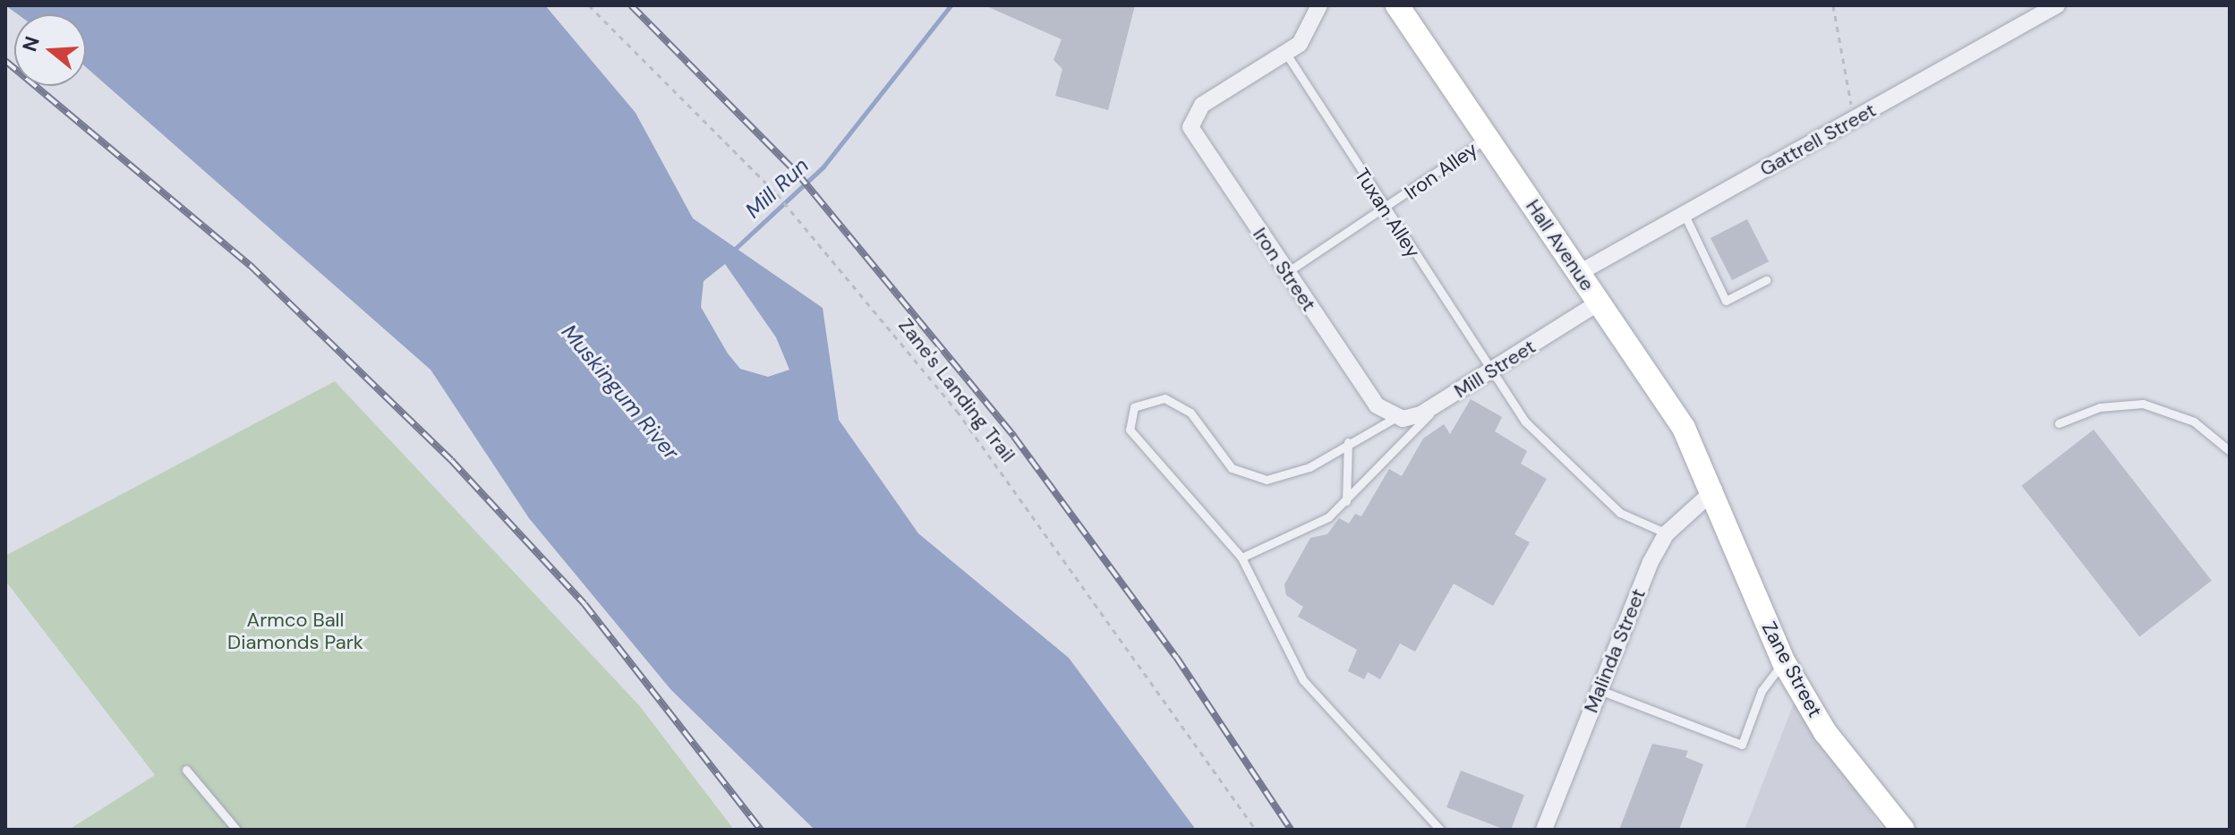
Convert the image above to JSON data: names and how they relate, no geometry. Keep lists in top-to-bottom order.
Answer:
{
  "streets": {
    "main road": ["Hall Avenue", "Zane Street"],
    "street": [
      "Gattrell Street",
      "Iron Street",
      "Mill Street",
      "Malinda Street"
    ],
    "lane": ["Iron Alley", "Tuxan Alley"],
    "path": ["Zane's Landing Trail"]
  },
  "crossings": [
    ["Gattrell Street", "Hall Avenue"],
    ["Iron Alley", "Tuxan Alley"],
    ["Iron Alley", "Hall Avenue"],
    ["Iron Alley", "Iron Street"],
    ["Tuxan Alley", "Iron Street"],
    ["Tuxan Alley", "Mill Street"],
    ["Tuxan Alley", "Malinda Street"],
    ["Hall Avenue", "Mill Street"],
    ["Hall Avenue", "Malinda Street"],
    ["Hall Avenue", "Zane Street"],
    ["Iron Street", "Mill Street"],
    ["Malinda Street", "Zane Street"]
  ],
  "water": ["Mill Run", "Muskingum River"],
  "parks": ["Armco Ball Diamonds Park"],
  "north": "left"
}
